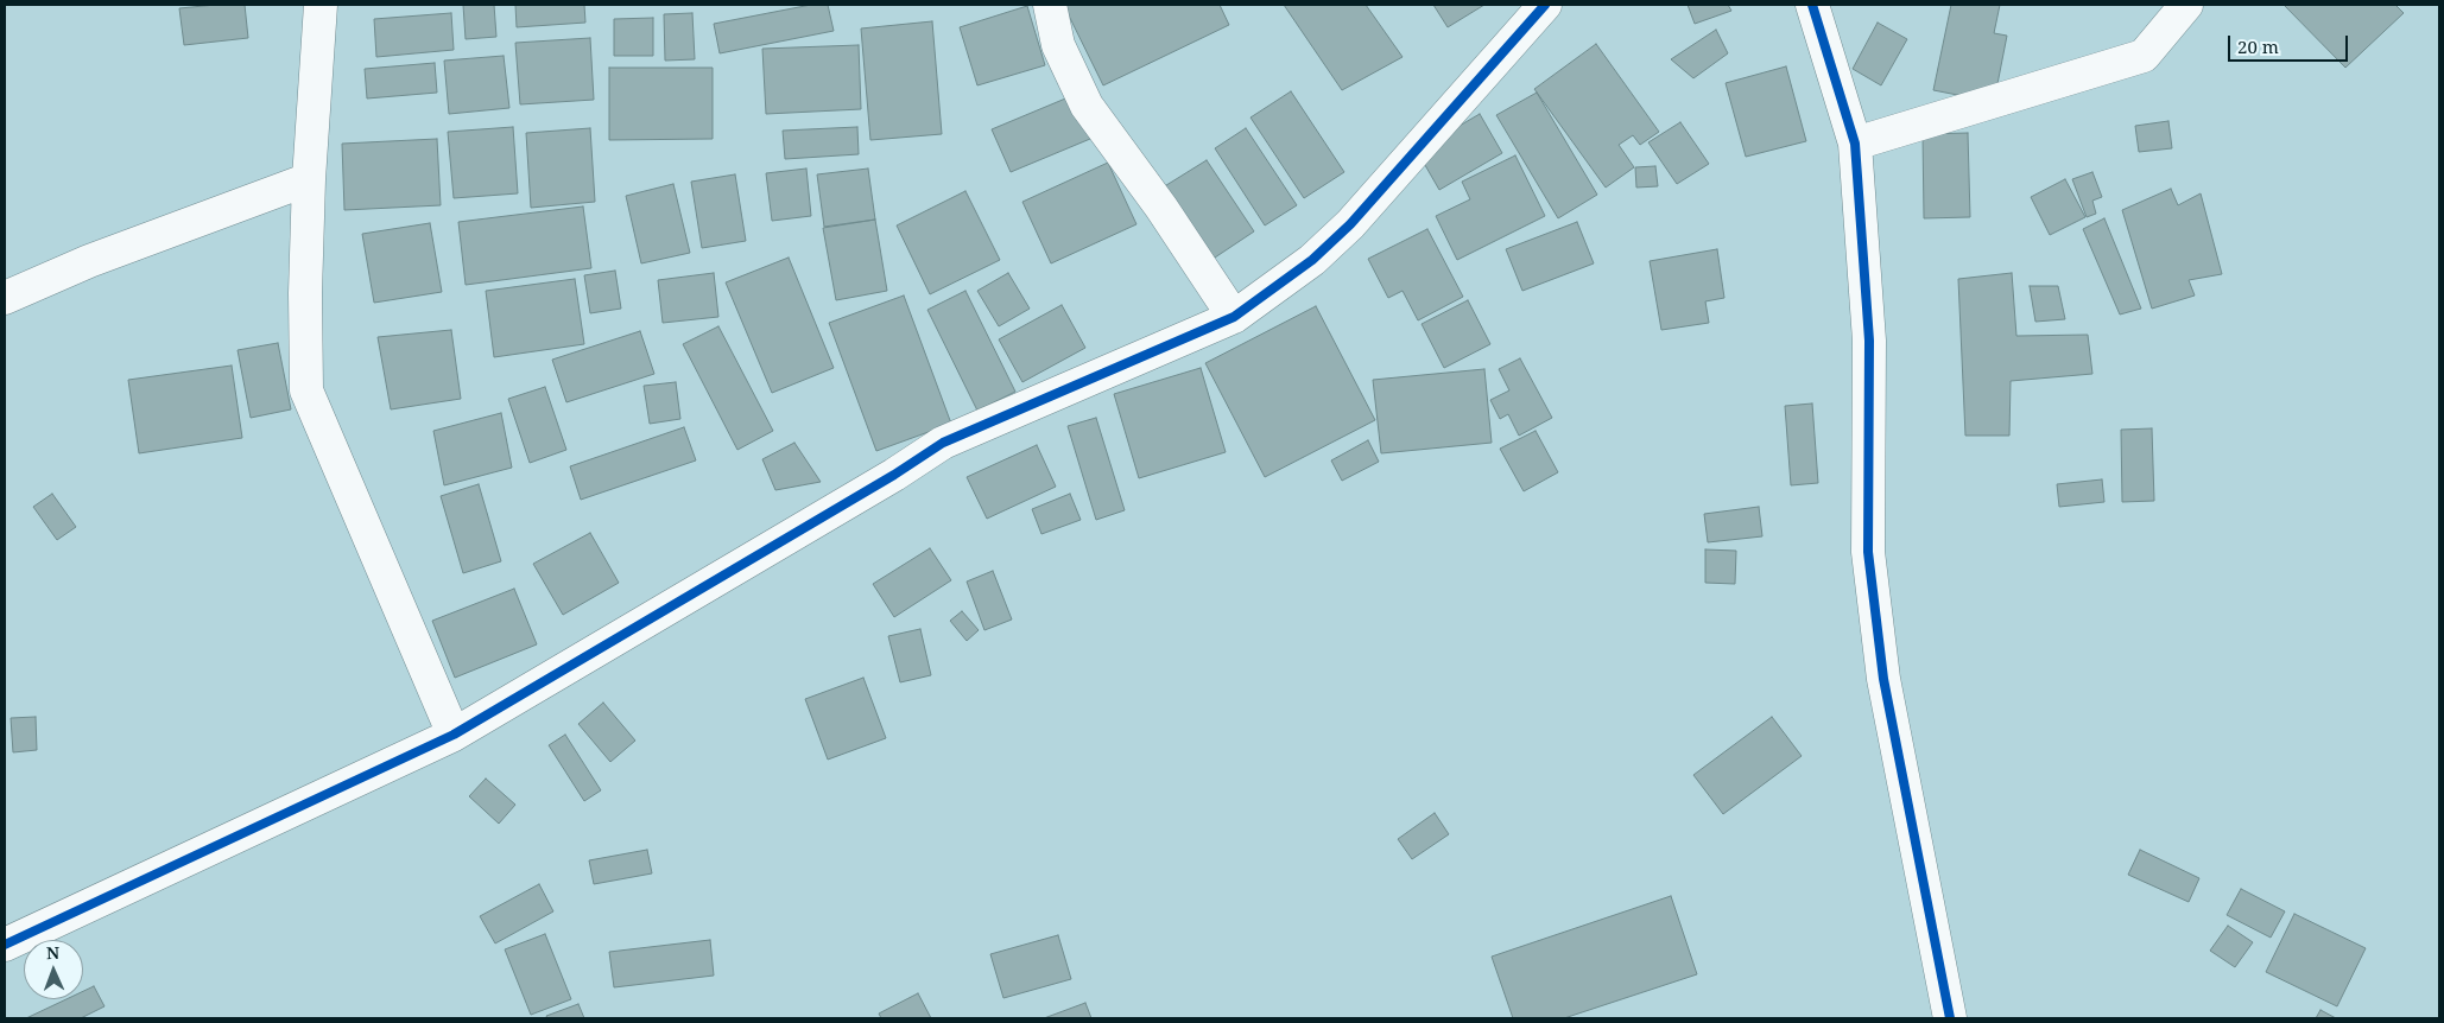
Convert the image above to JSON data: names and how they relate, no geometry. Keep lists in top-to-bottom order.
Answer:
{
  "scale_bar": "20 m",
  "north": "top"
}
